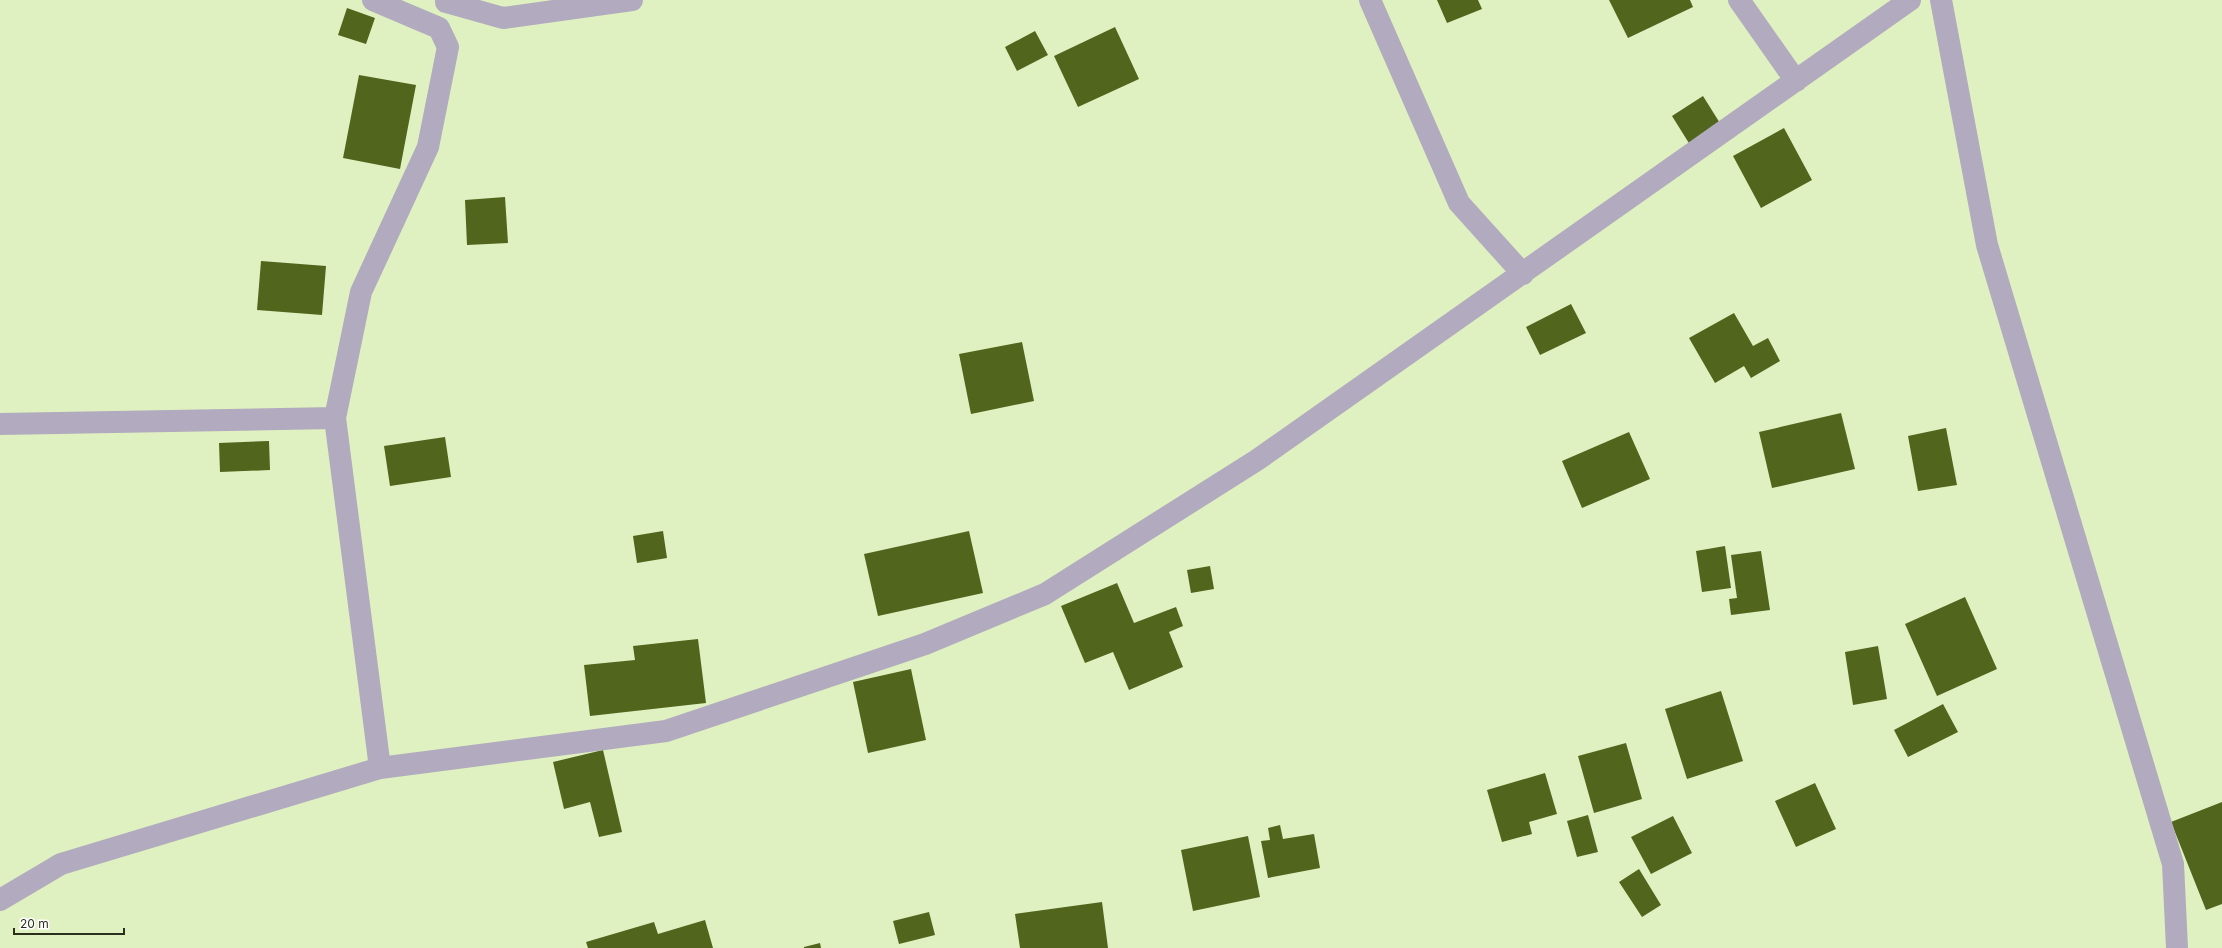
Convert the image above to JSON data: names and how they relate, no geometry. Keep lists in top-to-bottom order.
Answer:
{
  "scale_bar": "20 m"
}
